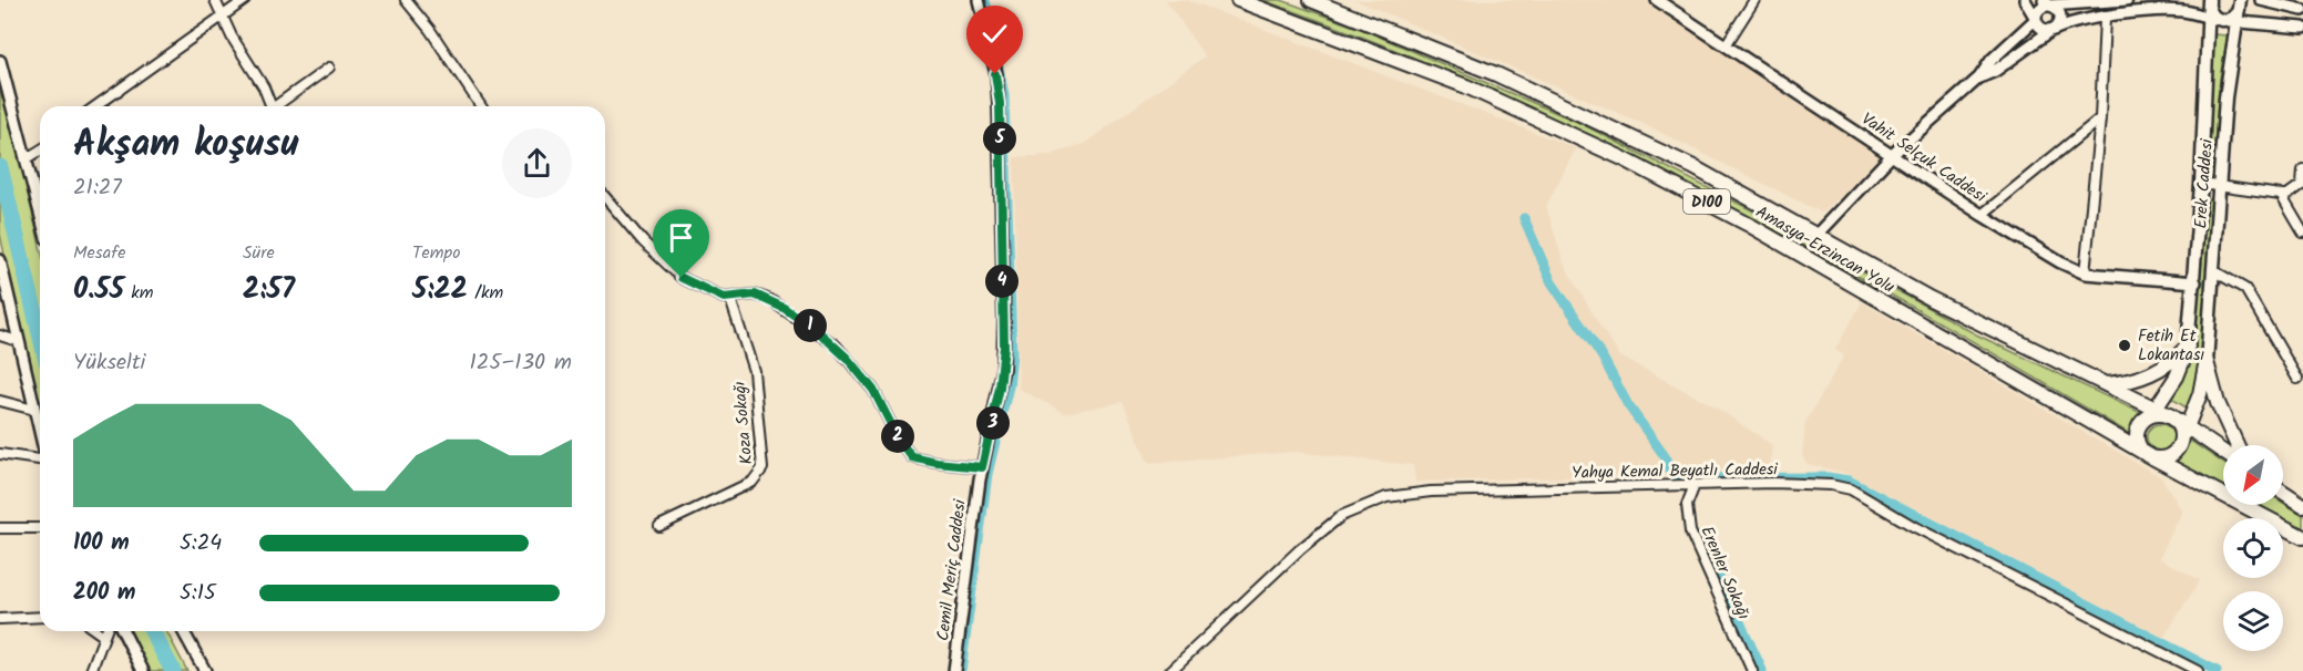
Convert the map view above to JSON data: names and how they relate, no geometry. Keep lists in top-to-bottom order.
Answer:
{
  "streets": {
    "highway": ["D100", "Amasya-Erzincan Yolu"],
    "main road": ["Erek Caddesi"],
    "street": [
      "Vahit Selçuk Caddesi",
      "Koza Sokağı",
      "Yahya Kemal Beyatlı Caddesi",
      "Cemil Meriç Caddesi",
      "Erenler Sokağı"
    ]
  },
  "crossings": [
    ["Vahit Selçuk Caddesi", "Erek Caddesi"],
    ["D100", "Amasya-Erzincan Yolu"],
    ["Yahya Kemal Beyatlı Caddesi", "Erenler Sokağı"]
  ],
  "places": ["Fetih Et Lokantası"],
  "north": "bottom left",
  "page": {
    "heading": ["Akşam koşusu", "21:27"],
    "pins": [
      "5",
      "4",
      "1",
      "3",
      "2"
    ],
    "stats": [
      ["Mesafe", "0.55 km"],
      ["Süre", "2:57"],
      ["Tempo", "5:22 /km"]
    ],
    "chart": ["Yükselti", "125–130 m"],
    "list": [
      {
        "name": "100 m",
        "note": "5:24"
      },
      {
        "name": "200 m",
        "note": "5:15"
      }
    ]
  }
}
